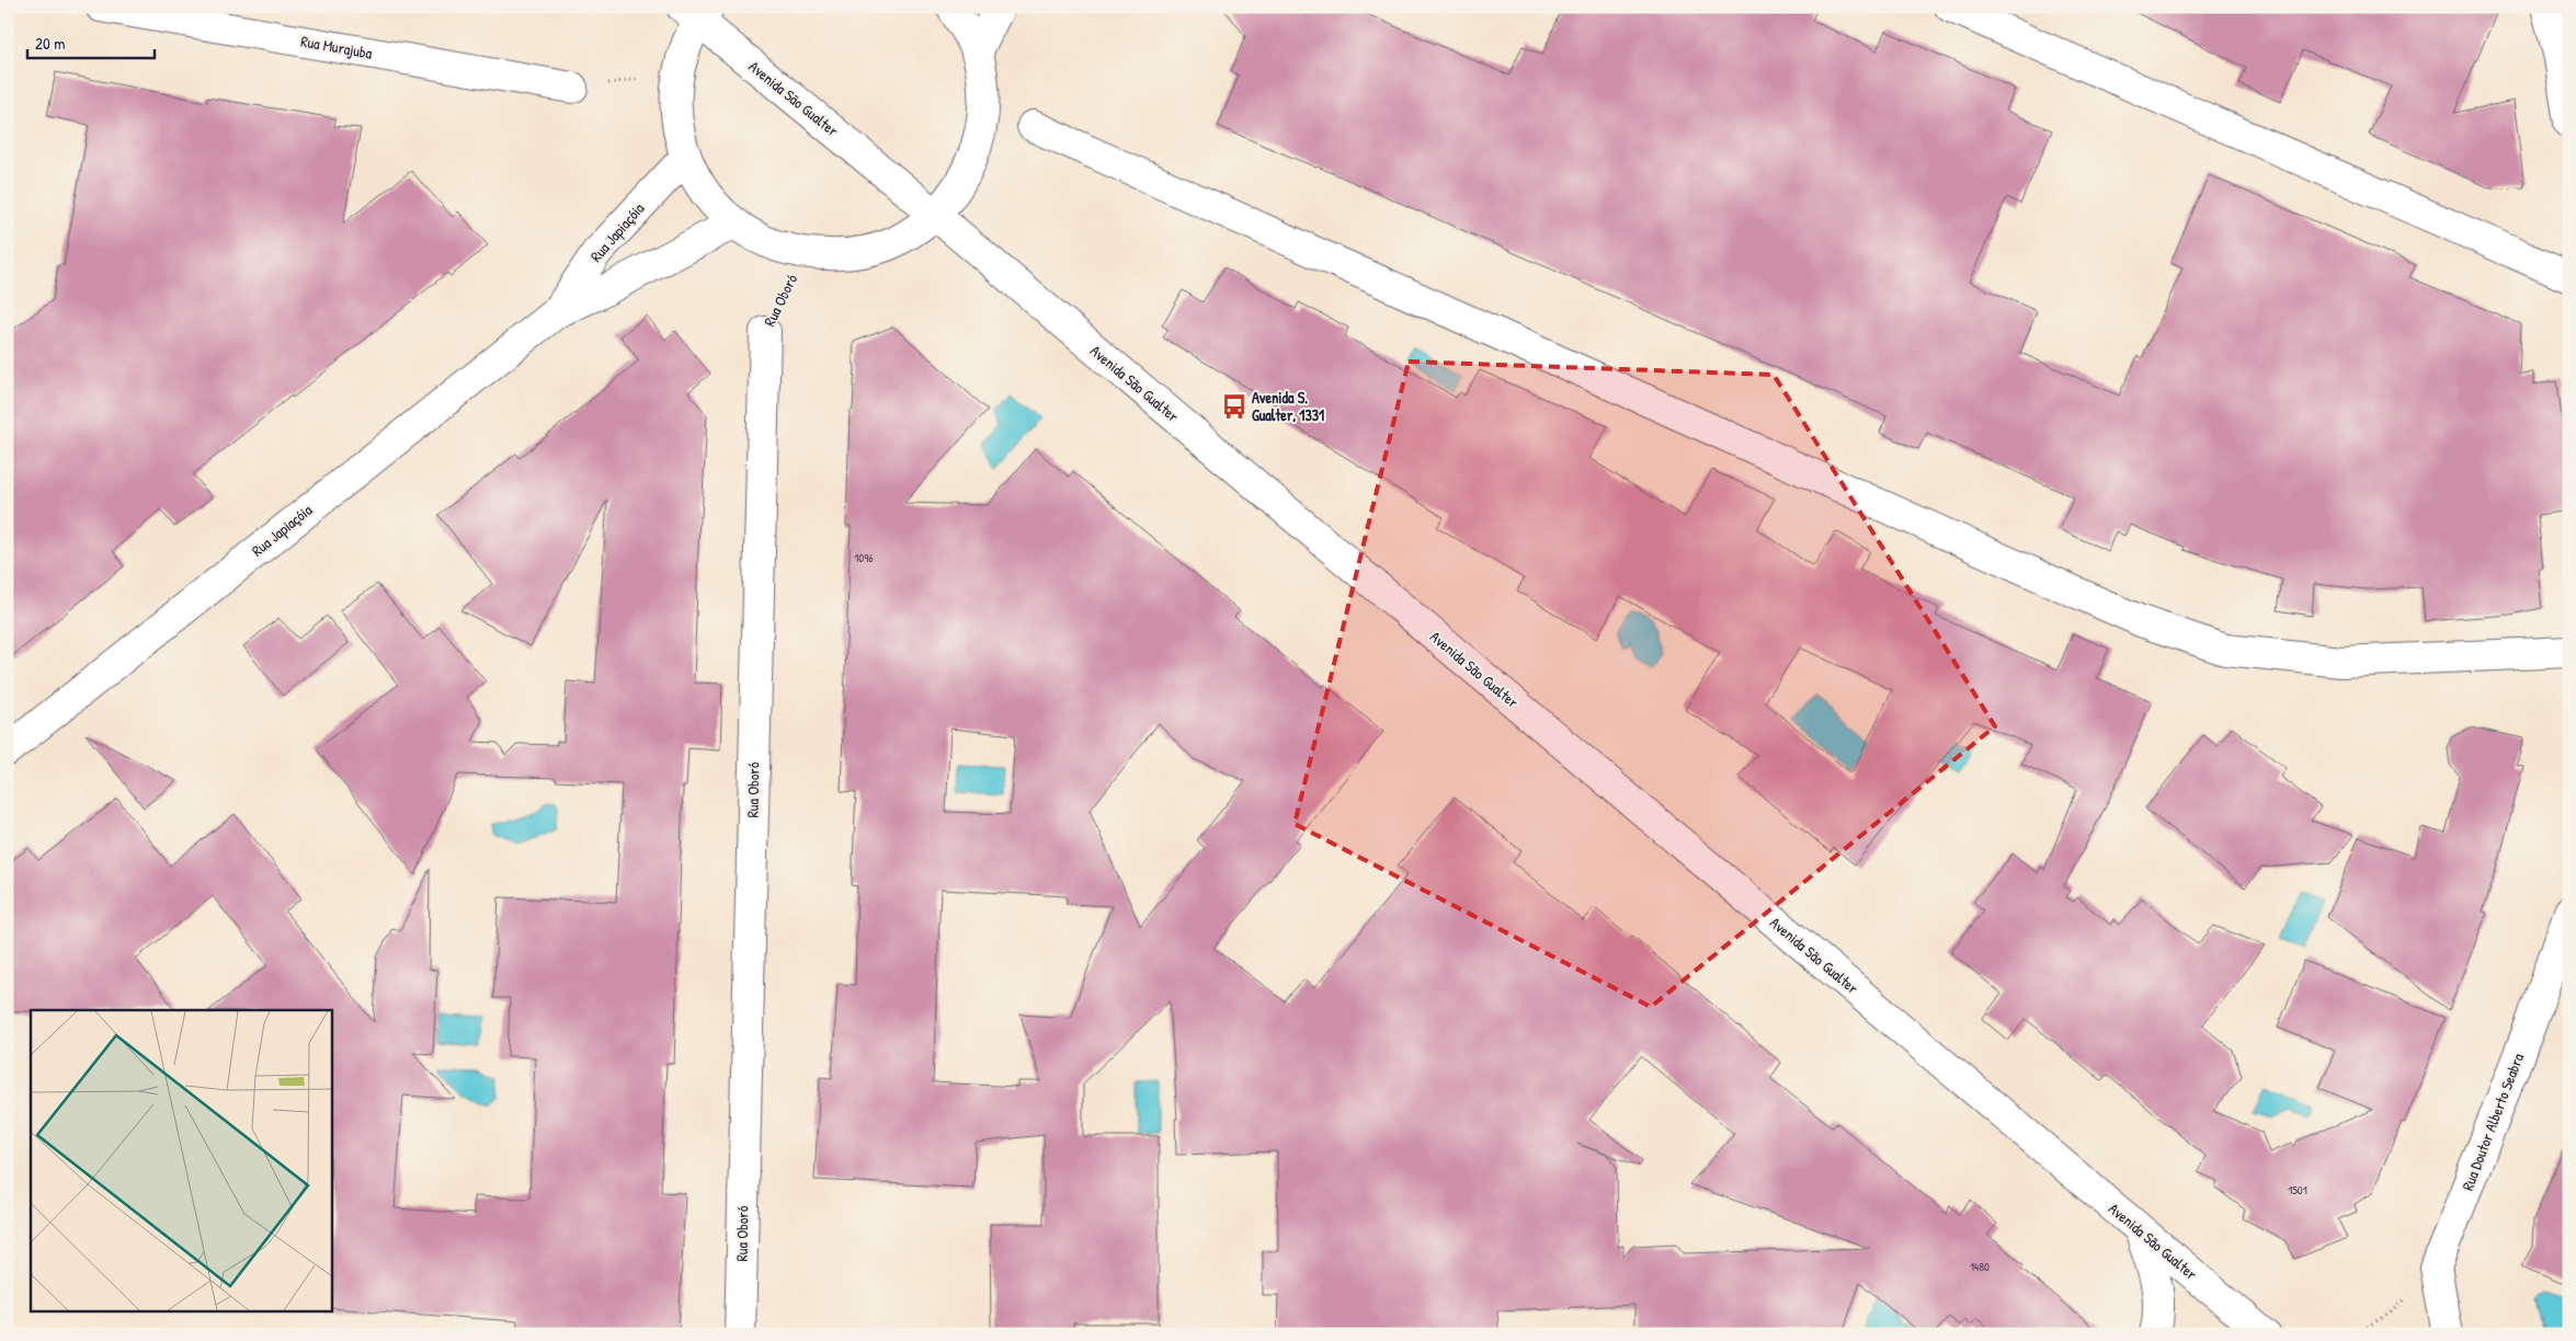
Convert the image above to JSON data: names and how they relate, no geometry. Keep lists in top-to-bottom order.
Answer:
{
  "streets": {
    "street": [
      "Rua Murajuba",
      "Avenida São Gualter",
      "Rua Japiaçóia",
      "Rua Oboró",
      "Rua Doutor Alberto Seabra"
    ]
  },
  "places": {
    "bus stop": ["Avenida S. Gualter, 1331"]
  },
  "house_numbers": ["1096", "1501", "1480"],
  "scale_bar": "20 m"
}
